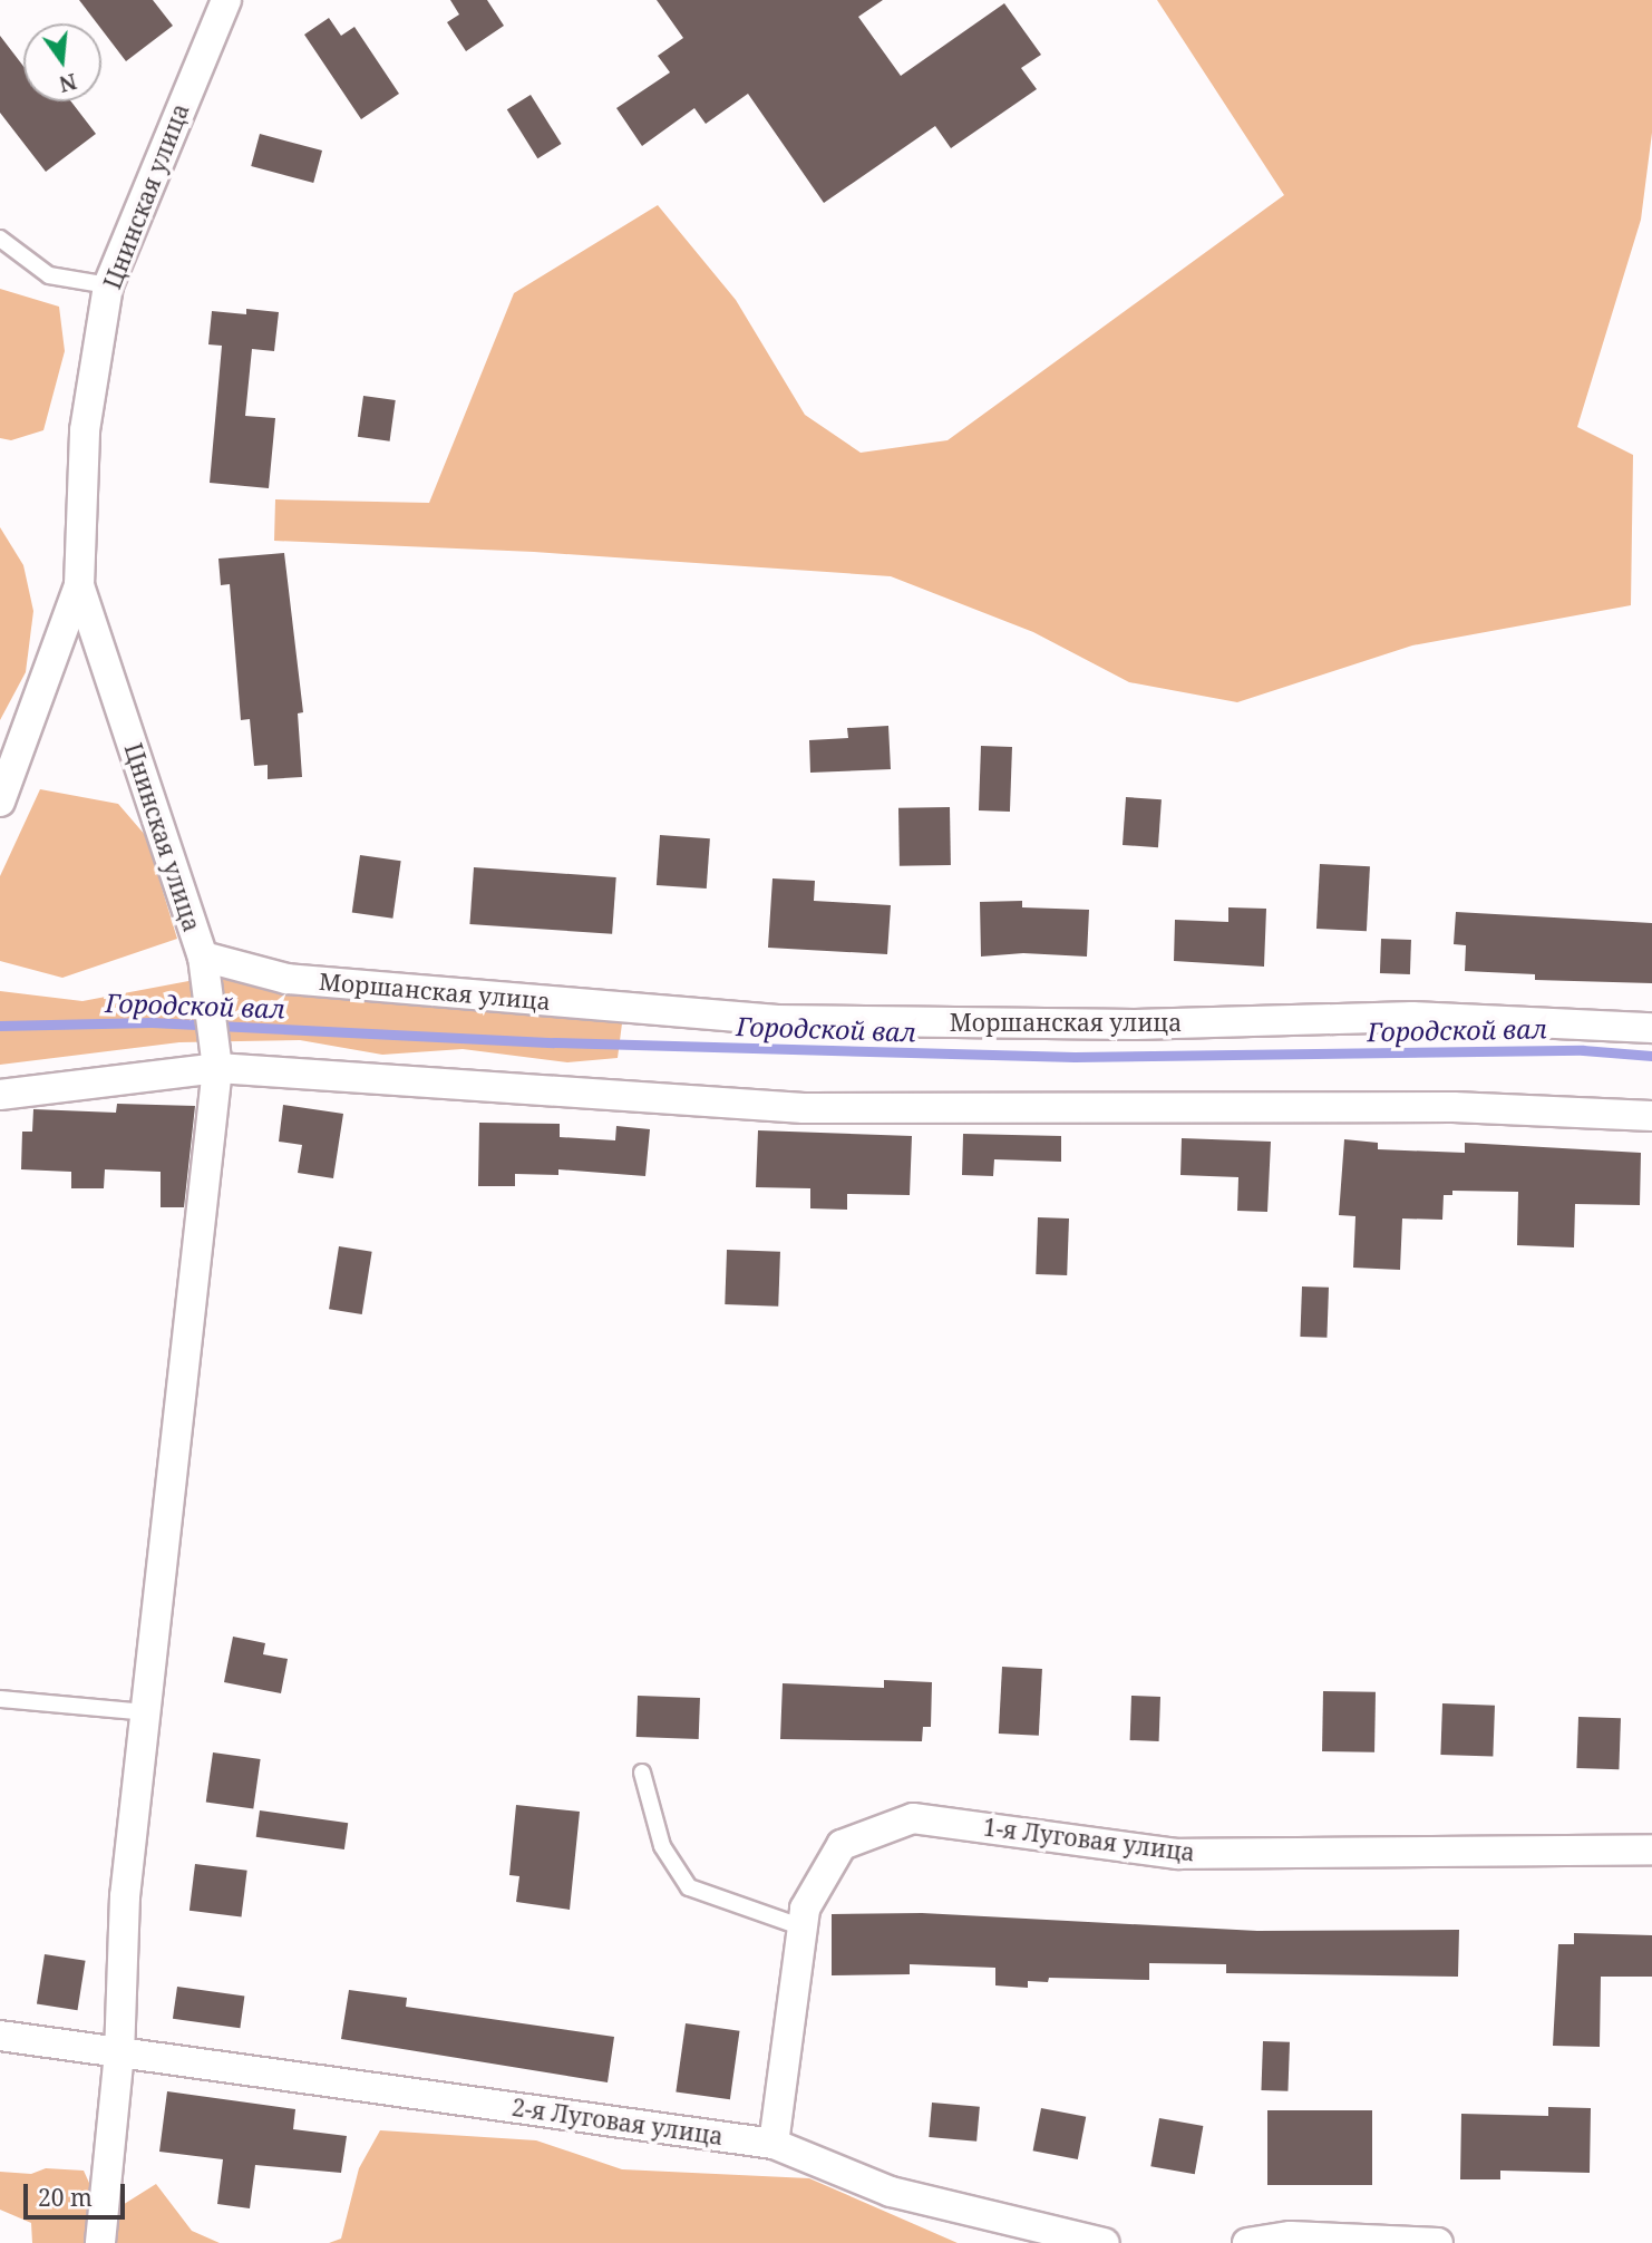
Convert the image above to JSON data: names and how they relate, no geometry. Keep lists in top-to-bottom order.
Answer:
{
  "streets": {
    "street": [
      "Цнинская улица",
      "Моршанская улица",
      "1-я Луговая улица",
      "2-я Луговая улица"
    ]
  },
  "crossings": [
    ["Цнинская улица", "Моршанская улица"],
    ["Цнинская улица", "2-я Луговая улица"],
    ["1-я Луговая улица", "2-я Луговая улица"]
  ],
  "water": ["Городской вал"],
  "scale_bar": "20 m",
  "north": "bottom"
}
